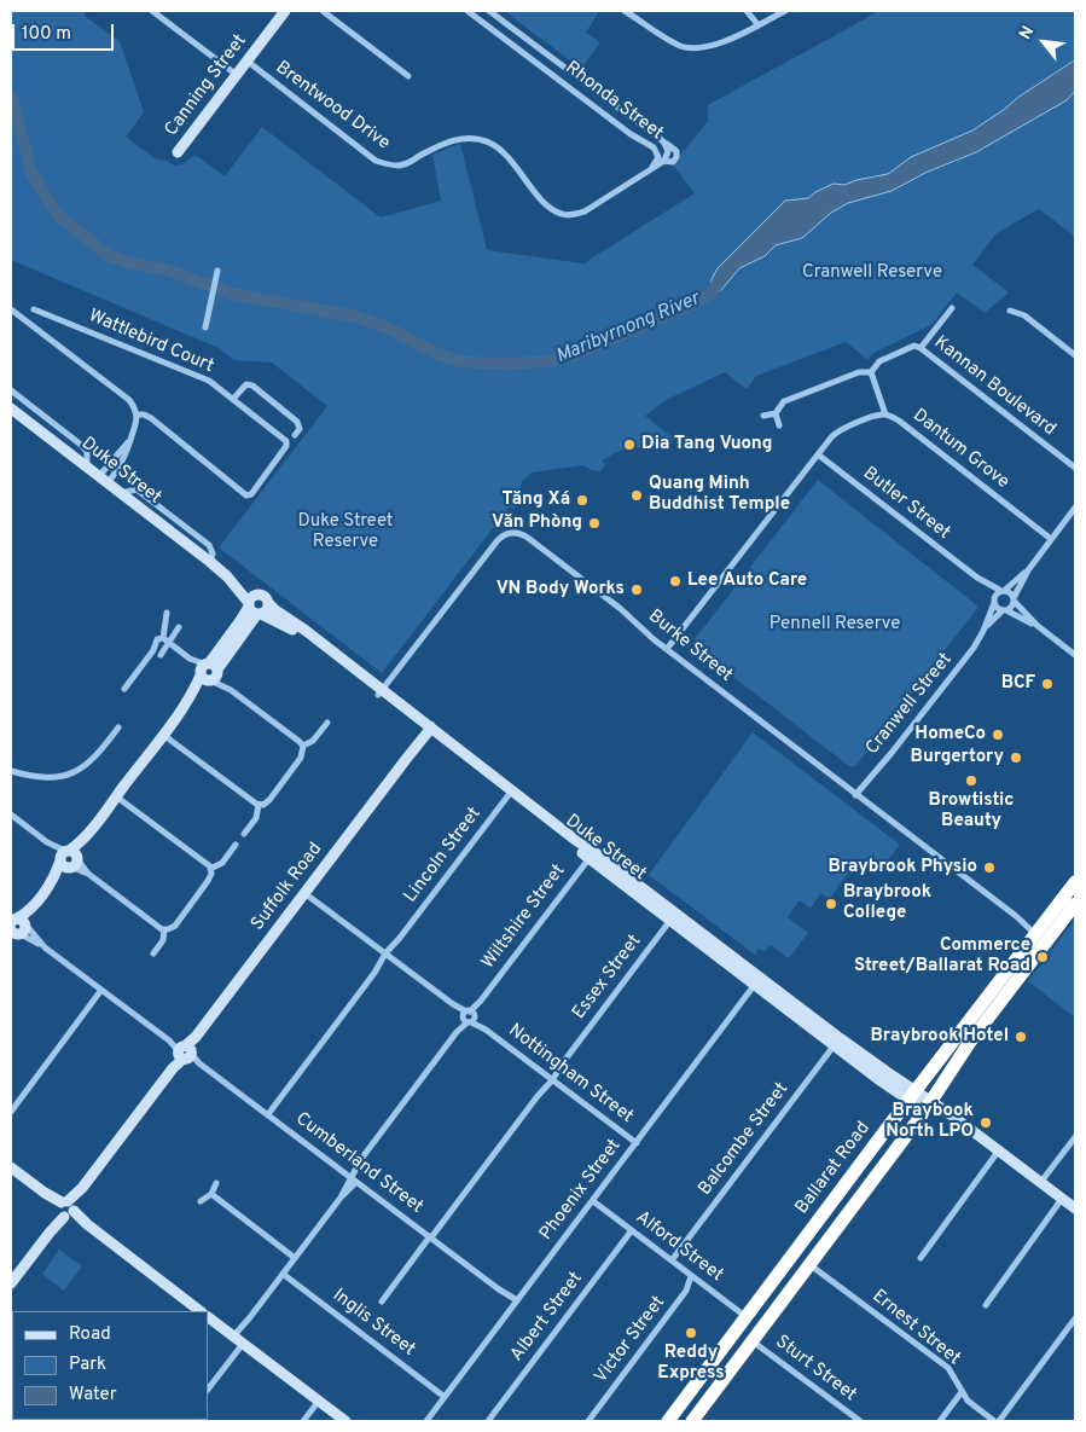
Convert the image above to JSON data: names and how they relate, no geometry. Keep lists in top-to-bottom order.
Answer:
{
  "streets": {
    "highway": ["Ballarat Road"],
    "street": [
      "Canning Street",
      "Rhonda Street",
      "Brentwood Drive",
      "Wattlebird Court",
      "Kannan Boulevard",
      "Dantum Grove",
      "Duke Street",
      "Butler Street",
      "Burke Street",
      "Cranwell Street",
      "Lincoln Street",
      "Suffolk Road",
      "Wiltshire Street",
      "Essex Street",
      "Nottingham Street",
      "Balcombe Street",
      "Cumberland Street",
      "Phoenix Street",
      "Alford Street",
      "Albert Street",
      "Inglis Street",
      "Ernest Street",
      "Victor Street",
      "Sturt Street"
    ]
  },
  "crossings": [
    ["Canning Street", "Brentwood Drive"],
    ["Rhonda Street", "Brentwood Drive"],
    ["Dantum Grove", "Butler Street"],
    ["Dantum Grove", "Burke Street"],
    ["Duke Street", "Burke Street"],
    ["Duke Street", "Lincoln Street"],
    ["Duke Street", "Suffolk Road"],
    ["Duke Street", "Wiltshire Street"],
    ["Duke Street", "Essex Street"],
    ["Duke Street", "Balcombe Street"],
    ["Duke Street", "Ballarat Road"],
    ["Duke Street", "Phoenix Street"],
    ["Butler Street", "Cranwell Street"],
    ["Burke Street", "Cranwell Street"],
    ["Burke Street", "Ballarat Road"],
    ["Lincoln Street", "Nottingham Street"],
    ["Lincoln Street", "Cumberland Street"],
    ["Suffolk Road", "Nottingham Street"],
    ["Suffolk Road", "Cumberland Street"],
    ["Wiltshire Street", "Nottingham Street"],
    ["Wiltshire Street", "Cumberland Street"],
    ["Wiltshire Street", "Inglis Street"],
    ["Essex Street", "Nottingham Street"],
    ["Essex Street", "Cumberland Street"],
    ["Nottingham Street", "Phoenix Street"],
    ["Balcombe Street", "Alford Street"],
    ["Cumberland Street", "Phoenix Street"],
    ["Ballarat Road", "Alford Street"],
    ["Ballarat Road", "Ernest Street"],
    ["Ballarat Road", "Sturt Street"],
    ["Phoenix Street", "Alford Street"],
    ["Phoenix Street", "Inglis Street"],
    ["Alford Street", "Albert Street"],
    ["Alford Street", "Victor Street"]
  ],
  "water": ["Maribyrnong River"],
  "parks": ["Cranwell Reserve", "Duke Street Reserve", "Pennell Reserve"],
  "places": [
    "Dia Tang Vuong",
    "Quang Minh Buddhist Temple",
    "Tăng Xá",
    "Văn Phòng",
    "Lee Auto Care",
    "VN Body Works",
    "BCF",
    "HomeCo",
    "Burgertory",
    "Browtistic Beauty",
    "Braybrook Physio",
    "Braybrook College",
    "Commerce Street/Ballarat Road",
    "Braybrook Hotel",
    "Braybook North LPO",
    "Reddy Express"
  ],
  "legend": ["Road", "Park", "Water"],
  "scale_bar": "100 m",
  "north": "top left"
}
